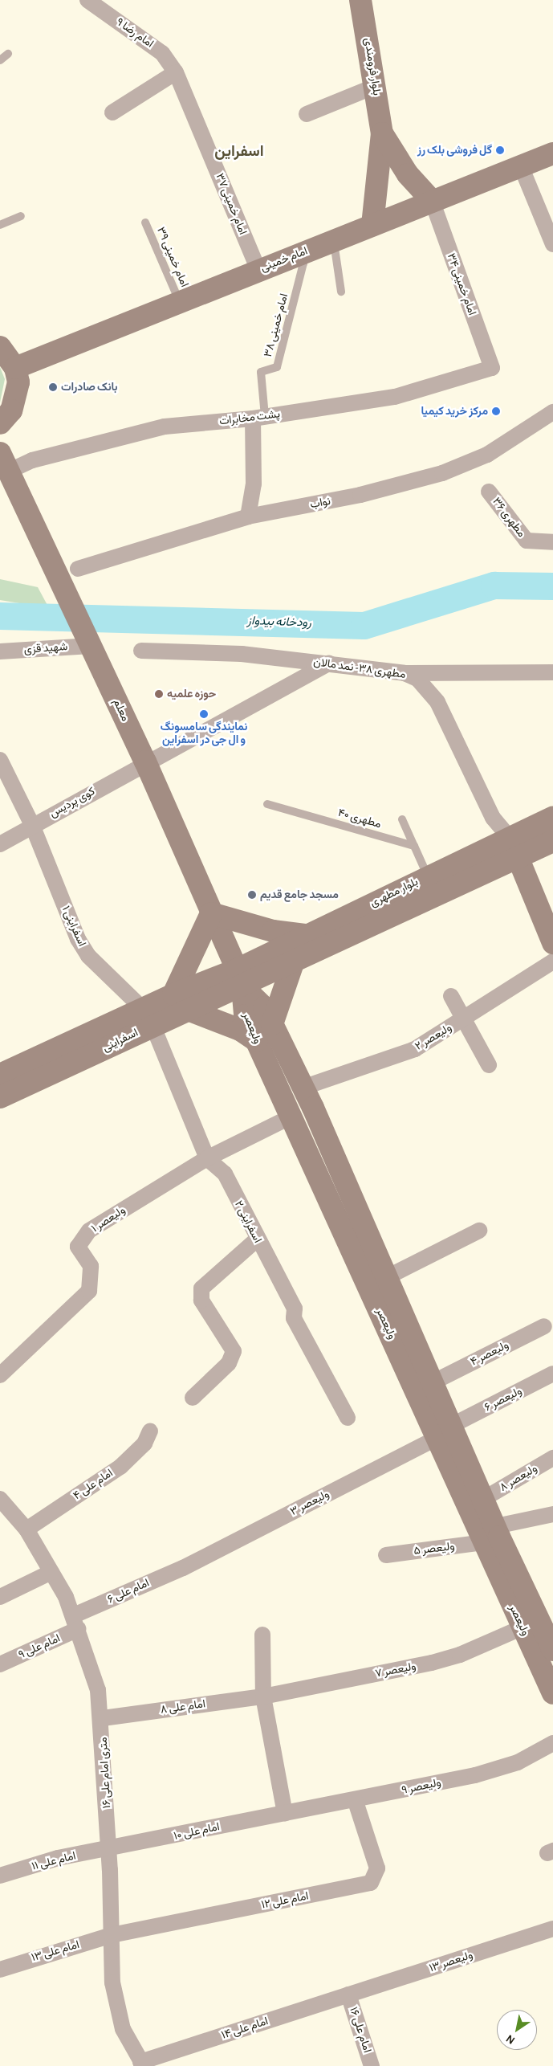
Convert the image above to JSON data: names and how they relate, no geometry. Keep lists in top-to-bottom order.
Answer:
{
  "streets": {
    "main road": [
      "بلوار فرومندی",
      "امام خمینی",
      "معلم",
      "بلوار مطهری",
      "ولیعصر",
      "اسفراینی"
    ],
    "street": [
      "امام رضا ۹",
      "امام خمینی ۳۷",
      "امام خمینی ۳۴",
      "پشت مخابرات",
      "نواب",
      "مطهری ۳۶",
      "شهید قزی",
      "مطهری ۳۸- نمد مالان",
      "کوی پردیس",
      "اسفراینی ۱",
      "ولیعصر ۲",
      "ولیعصر ۱",
      "اسفراینی ۲",
      "ولیعصر ۴",
      "ولیعصر ۶",
      "ولیعصر ۸",
      "امام علی ۴",
      "ولیعصر ۳",
      "ولیعصر ۵",
      "امام علی ۶",
      "امام علی ۹",
      "ولیعصر ۷",
      "امام علی ۸",
      "۱۶ متری امام علی",
      "ولیعصر ۹",
      "امام علی ۱۰",
      "امام علی ۱۱",
      "امام علی ۱۲",
      "امام علی ۱۳",
      "ولیعصر ۱۳",
      "امام علی ۱۴",
      "امام علی ۱۶"
    ],
    "lane": ["امام خمینی ۳۹", "امام خمینی ۳۸", "مطهری ۴۰"]
  },
  "crossings": [
    ["امام رضا ۹", "امام خمینی ۳۷"],
    ["امام خمینی ۳۷", "امام خمینی"],
    ["امام خمینی ۳۹", "امام خمینی"],
    ["امام خمینی", "امام خمینی ۳۴"],
    ["امام خمینی", "امام خمینی ۳۸"],
    ["امام خمینی ۳۴", "پشت مخابرات"],
    ["امام خمینی ۳۸", "پشت مخابرات"],
    ["پشت مخابرات", "معلم"],
    ["شهید قزی", "معلم"],
    ["مطهری ۳۸- نمد مالان", "کوی پردیس"],
    ["مطهری ۳۸- نمد مالان", "بلوار مطهری"],
    ["معلم", "کوی پردیس"],
    ["معلم", "بلوار مطهری"],
    ["معلم", "ولیعصر"],
    ["معلم", "اسفراینی"],
    ["کوی پردیس", "اسفراینی ۱"],
    ["بلوار مطهری", "ولیعصر"],
    ["بلوار مطهری", "اسفراینی"],
    ["اسفراینی ۱", "اسفراینی"],
    ["اسفراینی ۱", "اسفراینی ۲"],
    ["ولیعصر", "ولیعصر ۲"],
    ["ولیعصر", "اسفراینی"],
    ["ولیعصر", "ولیعصر ۱"],
    ["ولیعصر", "ولیعصر ۴"],
    ["ولیعصر", "ولیعصر ۶"],
    ["ولیعصر", "ولیعصر ۸"],
    ["ولیعصر", "ولیعصر ۳"],
    ["ولیعصر", "ولیعصر ۵"],
    ["ولیعصر", "ولیعصر ۷"],
    ["اسفراینی", "اسفراینی ۲"],
    ["ولیعصر ۱", "اسفراینی ۲"],
    ["ولیعصر ۶", "ولیعصر ۳"],
    ["امام علی ۴", "۱۶ متری امام علی"],
    ["ولیعصر ۳", "امام علی ۶"],
    ["امام علی ۶", "امام علی ۹"],
    ["امام علی ۶", "۱۶ متری امام علی"],
    ["امام علی ۹", "۱۶ متری امام علی"],
    ["ولیعصر ۷", "امام علی ۸"],
    ["امام علی ۸", "۱۶ متری امام علی"],
    ["۱۶ متری امام علی", "امام علی ۱۰"],
    ["۱۶ متری امام علی", "امام علی ۱۱"],
    ["۱۶ متری امام علی", "امام علی ۱۲"],
    ["۱۶ متری امام علی", "امام علی ۱۳"],
    ["۱۶ متری امام علی", "امام علی ۱۴"],
    ["ولیعصر ۹", "امام علی ۱۰"],
    ["ولیعصر ۹", "امام علی ۱۲"],
    ["امام علی ۱۰", "امام علی ۱۱"],
    ["امام علی ۱۲", "امام علی ۱۳"],
    ["ولیعصر ۱۳", "امام علی ۱۴"],
    ["ولیعصر ۱۳", "امام علی ۱۶"],
    ["امام علی ۱۴", "امام علی ۱۶"]
  ],
  "districts": ["اسفراین"],
  "water": ["رودخانه بیدواز"],
  "places": [
    "گل فروشی بلک رز",
    "بانک صادرات",
    "مرکز خرید کیمیا",
    "حوزه علمیه",
    "نمایندگی سامسونگ و ال جی در اسفراین",
    "مسجد جامع قدیم"
  ],
  "north": "bottom left"
}
